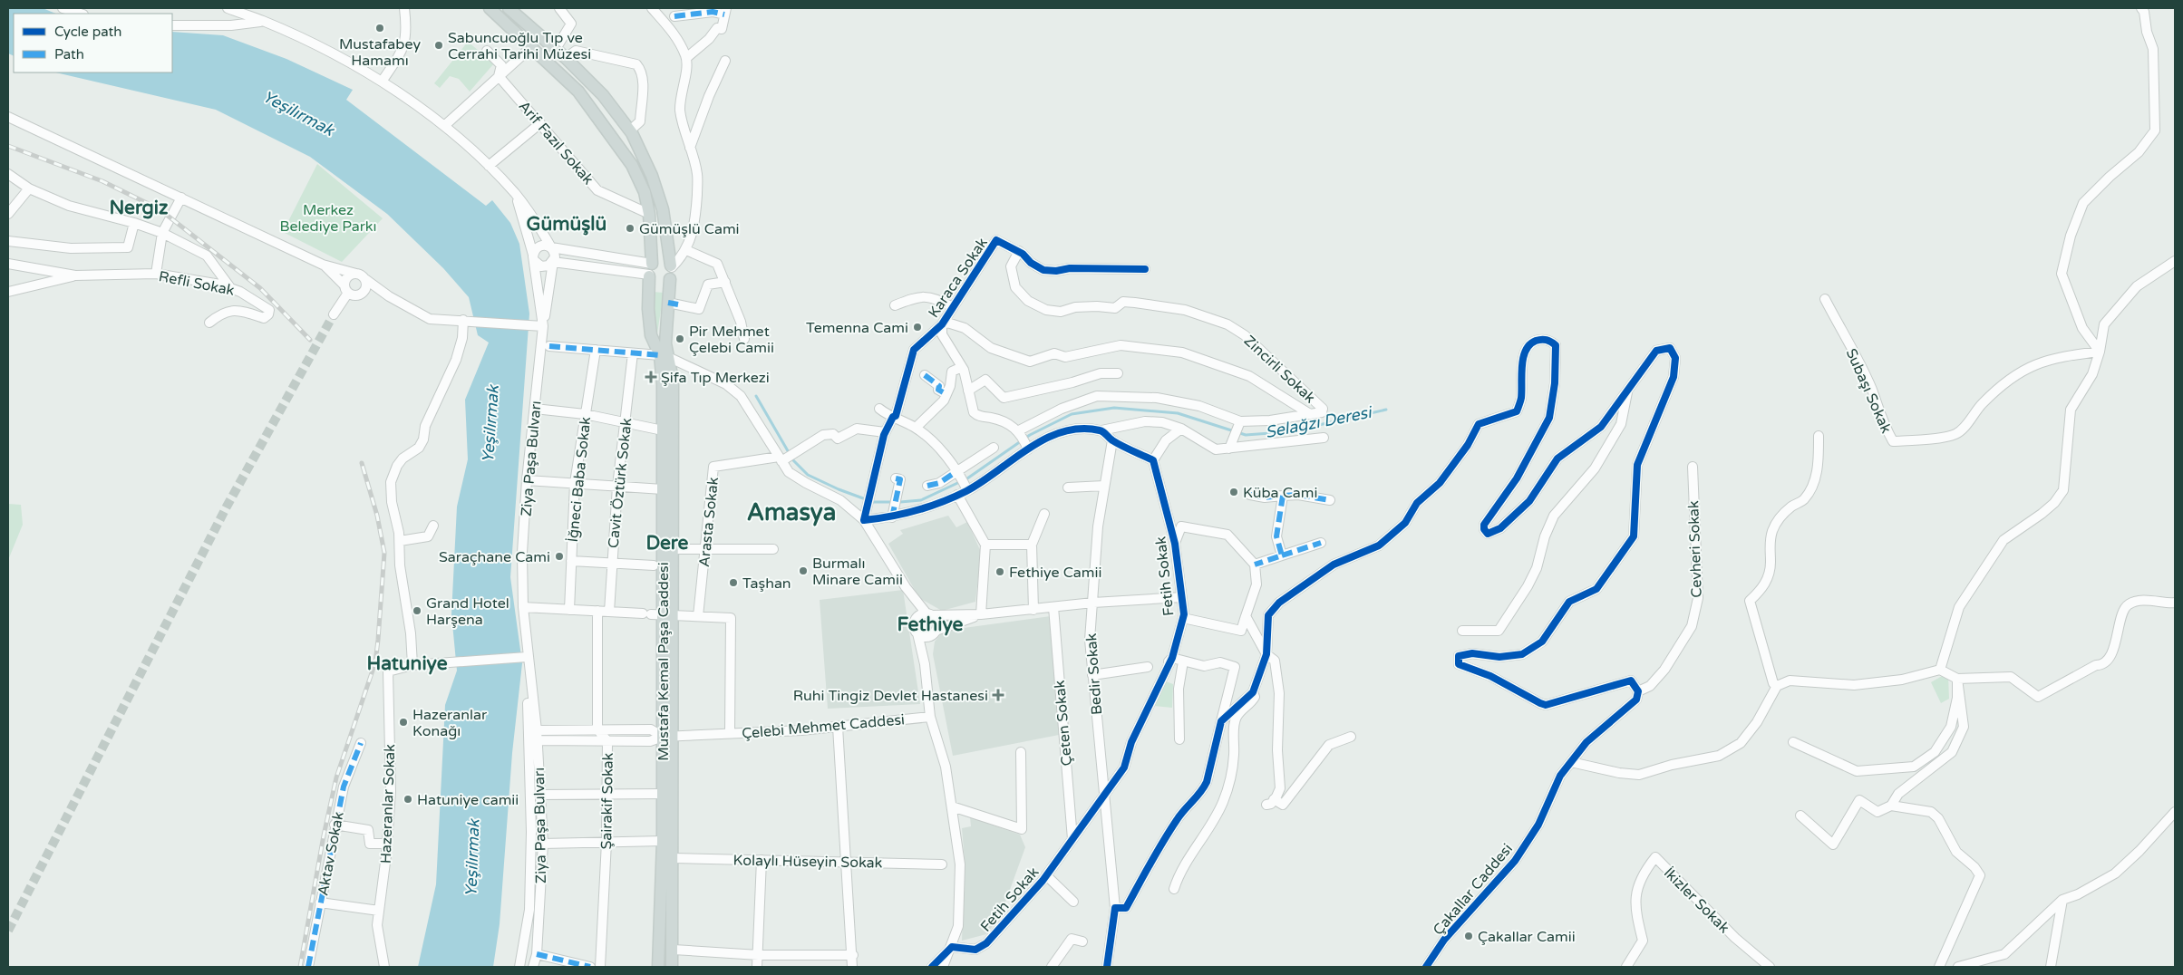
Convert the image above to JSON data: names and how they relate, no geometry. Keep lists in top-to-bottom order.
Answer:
{
  "streets": {
    "main road": ["Mustafa Kemal Paşa Caddesi"],
    "street": [
      "Arif Fazıl Sokak",
      "Karaca Sokak",
      "Refli Sokak",
      "Zincirli Sokak",
      "Subaşı Sokak",
      "Ziya Paşa Bulvarı",
      "İğneci Baba Sokak",
      "Cavit Öztürk Sokak",
      "Arasta Sokak",
      "Cevheri Sokak",
      "Fetih Sokak",
      "Bedir Sokak",
      "Çeten Sokak",
      "Çelebi Mehmet Caddesi",
      "Şairakif Sokak",
      "Hazeranlar Sokak",
      "Aktav Sokak",
      "Kolaylı Hüseyin Sokak",
      "Çakallar Caddesi",
      "İkizler Sokak"
    ]
  },
  "crossings": [
    ["Arif Fazıl Sokak", "Mustafa Kemal Paşa Caddesi"],
    ["Karaca Sokak", "Zincirli Sokak"],
    ["Ziya Paşa Bulvarı", "Hazeranlar Sokak"],
    ["Cevheri Sokak", "Çakallar Caddesi"],
    ["Fetih Sokak", "Bedir Sokak"],
    ["Fetih Sokak", "Çeten Sokak"],
    ["Mustafa Kemal Paşa Caddesi", "Çelebi Mehmet Caddesi"],
    ["Mustafa Kemal Paşa Caddesi", "Kolaylı Hüseyin Sokak"]
  ],
  "districts": [
    "Nergiz",
    "Gümüşlü",
    "Amasya",
    "Dere",
    "Fethiye",
    "Hatuniye"
  ],
  "water": ["Yeşilırmak", "Selağzı Deresi"],
  "parks": ["Merkez Belediye Parkı"],
  "places": {
    "other": [
      "Mustafabey Hamamı",
      "Sabuncuoğlu Tıp ve Cerrahi Tarihi Müzesi",
      "Gümüşlü Cami",
      "Temenna Cami",
      "Pir Mehmet Çelebi Camii",
      "Küba Cami",
      "Saraçhane Cami",
      "Burmalı Minare Camii",
      "Fethiye Camii",
      "Taşhan",
      "Grand Hotel Harşena",
      "Hazeranlar Konağı",
      "Hatuniye camii",
      "Çakallar Camii"
    ],
    "health": ["Şifa Tıp Merkezi", "Ruhi Tingiz Devlet Hastanesi"]
  },
  "legend": ["Cycle path", "Path"]
}
